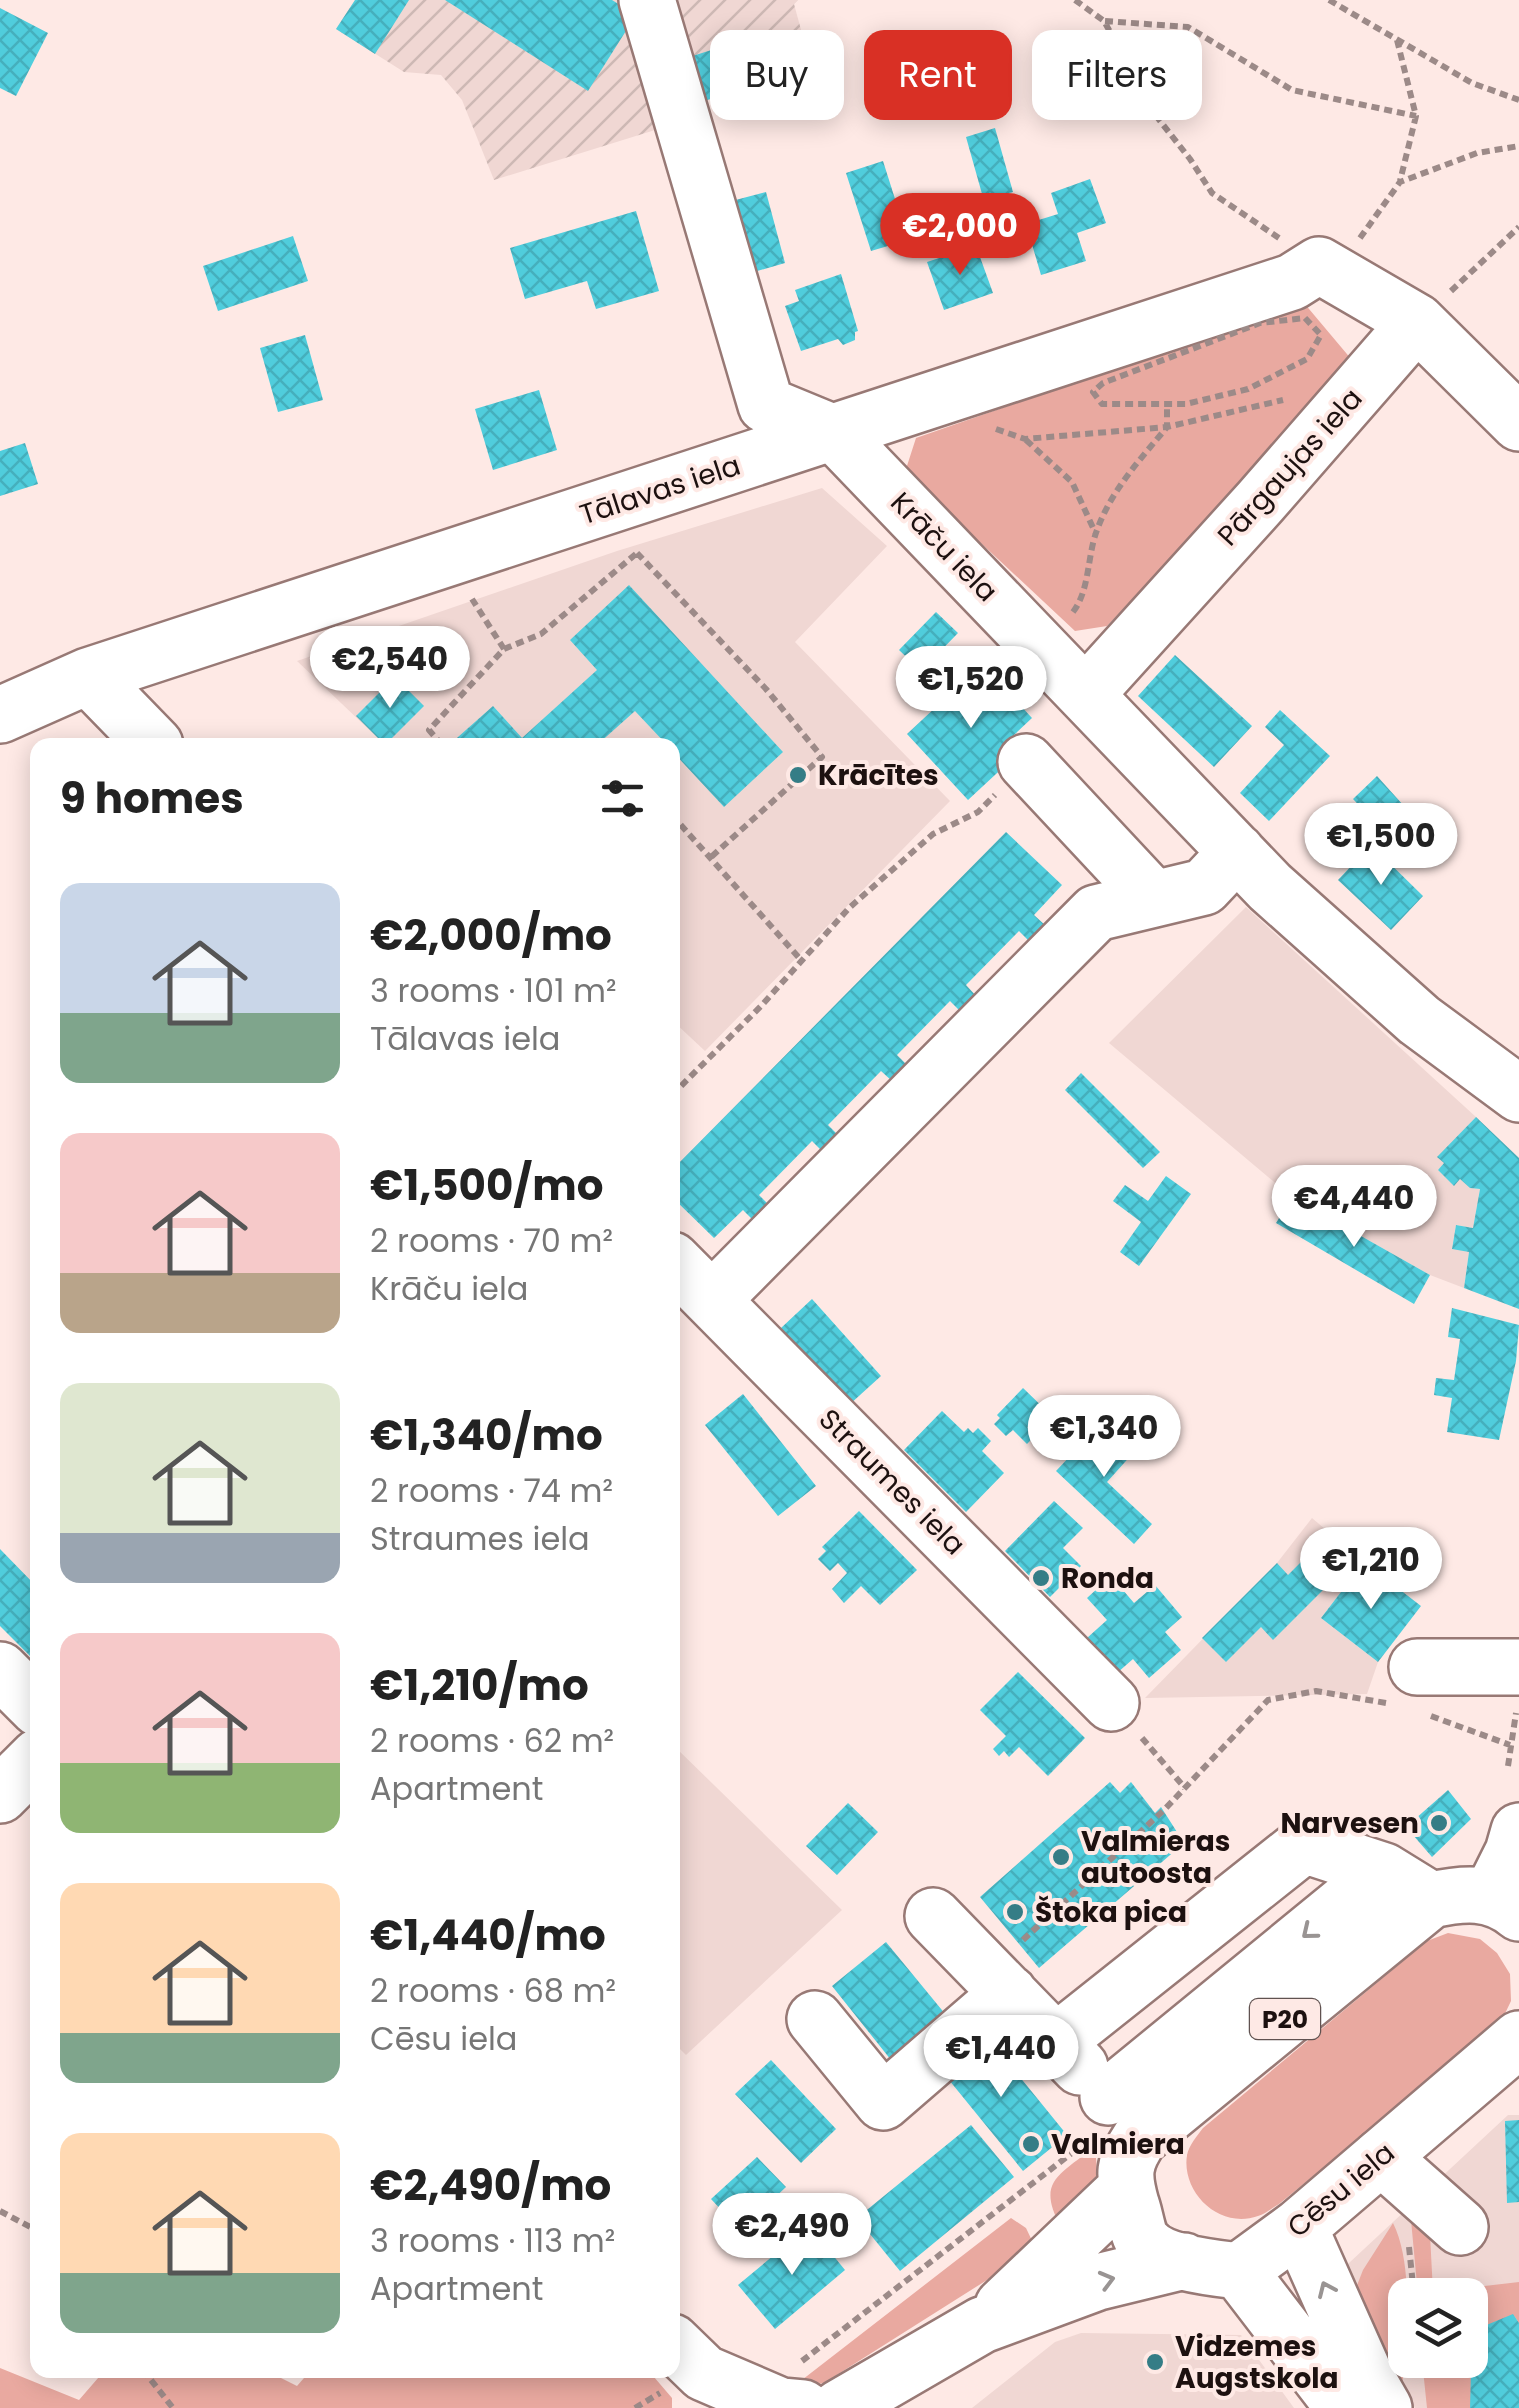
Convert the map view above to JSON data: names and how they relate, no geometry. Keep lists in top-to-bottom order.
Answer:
{
  "streets": {
    "street": [
      "Pārgaujas iela",
      "Tālavas iela",
      "Krāču iela",
      "Straumes iela",
      "P20",
      "Cēsu iela"
    ]
  },
  "crossings": [
    ["Pārgaujas iela", "Krāču iela"],
    ["Tālavas iela", "Krāču iela"],
    ["P20", "Cēsu iela"]
  ],
  "places": [
    "Krācītes",
    "Ronda",
    "Narvesen",
    "Valmieras autoosta",
    "Štoka pica",
    "Valmiera",
    "Vidzemes Augstskola"
  ],
  "page": {
    "chip": ["Buy", "Rent", "Filters"],
    "price": [
      "€2,000",
      "€2,540",
      "€1,520",
      "€1,500",
      "€4,440",
      "€1,340",
      "€1,210",
      "€1,440",
      "€2,490"
    ],
    "heading": "9 homes",
    "list": [
      {
        "name": "€2,000/mo",
        "note": "3 rooms · 101 m² · Tālavas iela"
      },
      {
        "name": "€1,500/mo",
        "note": "2 rooms · 70 m² · Krāču iela"
      },
      {
        "name": "€1,340/mo",
        "note": "2 rooms · 74 m² · Straumes iela"
      },
      {
        "name": "€1,210/mo",
        "note": "2 rooms · 62 m² · Apartment"
      },
      {
        "name": "€1,440/mo",
        "note": "2 rooms · 68 m² · Cēsu iela"
      },
      {
        "name": "€2,490/mo",
        "note": "3 rooms · 113 m² · Apartment"
      }
    ]
  }
}
